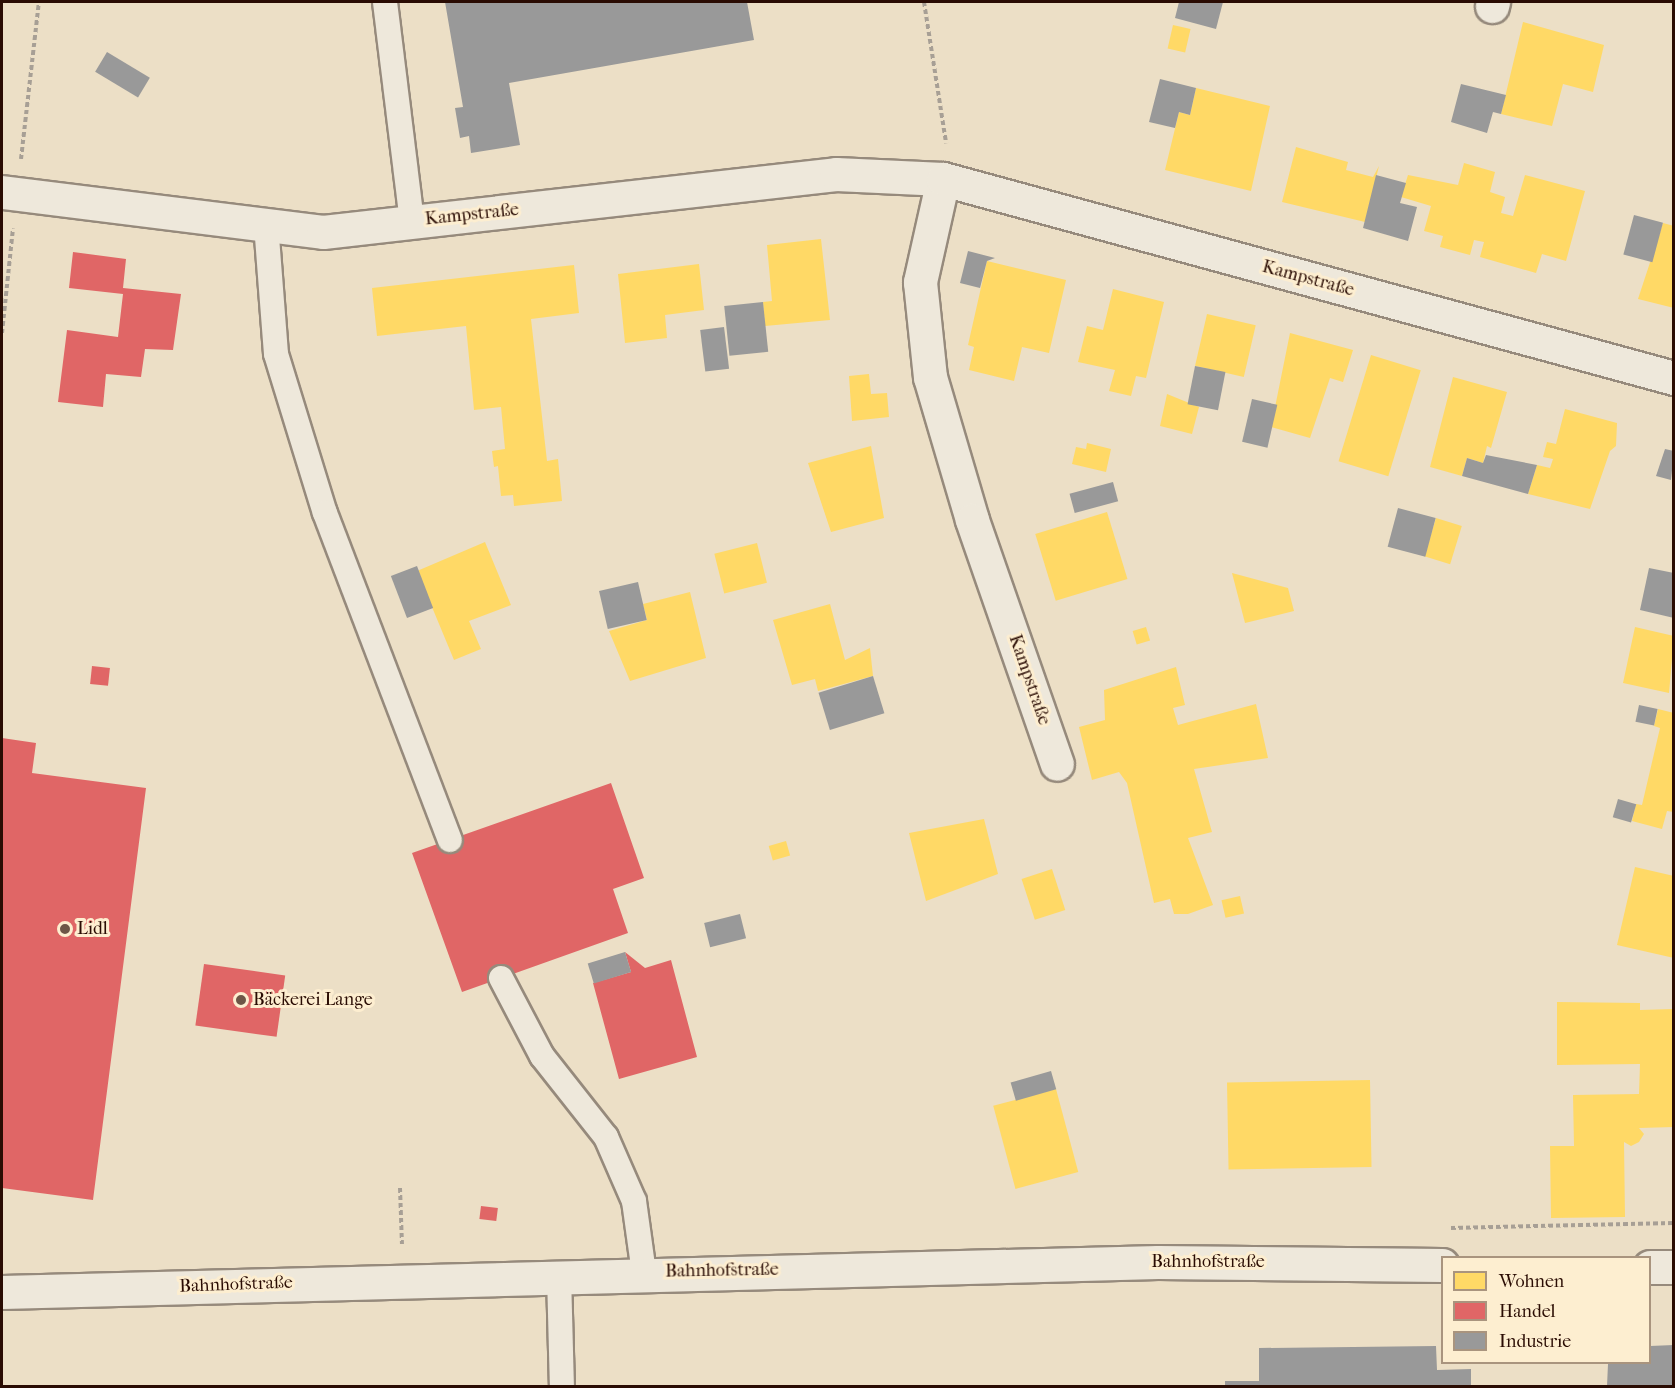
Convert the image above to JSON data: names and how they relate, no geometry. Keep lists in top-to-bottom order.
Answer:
{
  "streets": {
    "street": ["Kampstraße", "Bahnhofstraße"]
  },
  "places": ["Lidl", "Bäckerei Lange"],
  "legend": ["Wohnen", "Handel", "Industrie"]
}
